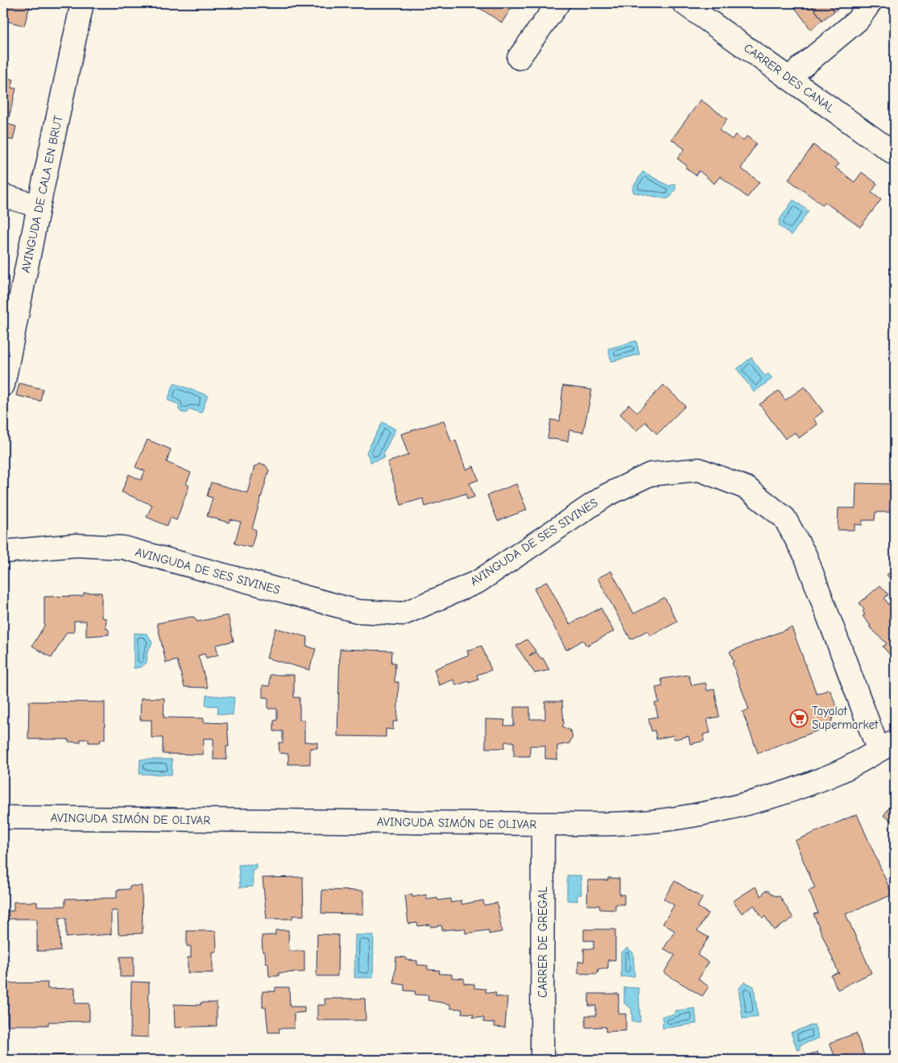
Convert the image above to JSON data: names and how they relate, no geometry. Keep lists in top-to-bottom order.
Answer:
{
  "streets": {
    "street": [
      "CARRER DES CANAL",
      "AVINGUDA DE CALA EN BRUT",
      "AVINGUDA DE SES SIVINES",
      "AVINGUDA SIMÓN DE OLIVAR",
      "CARRER DE GREGAL"
    ]
  },
  "crossings": [
    ["AVINGUDA DE SES SIVINES", "AVINGUDA SIMÓN DE OLIVAR"],
    ["AVINGUDA SIMÓN DE OLIVAR", "CARRER DE GREGAL"]
  ],
  "places": {
    "supermarket": ["Tayalot Supermarket"]
  }
}
